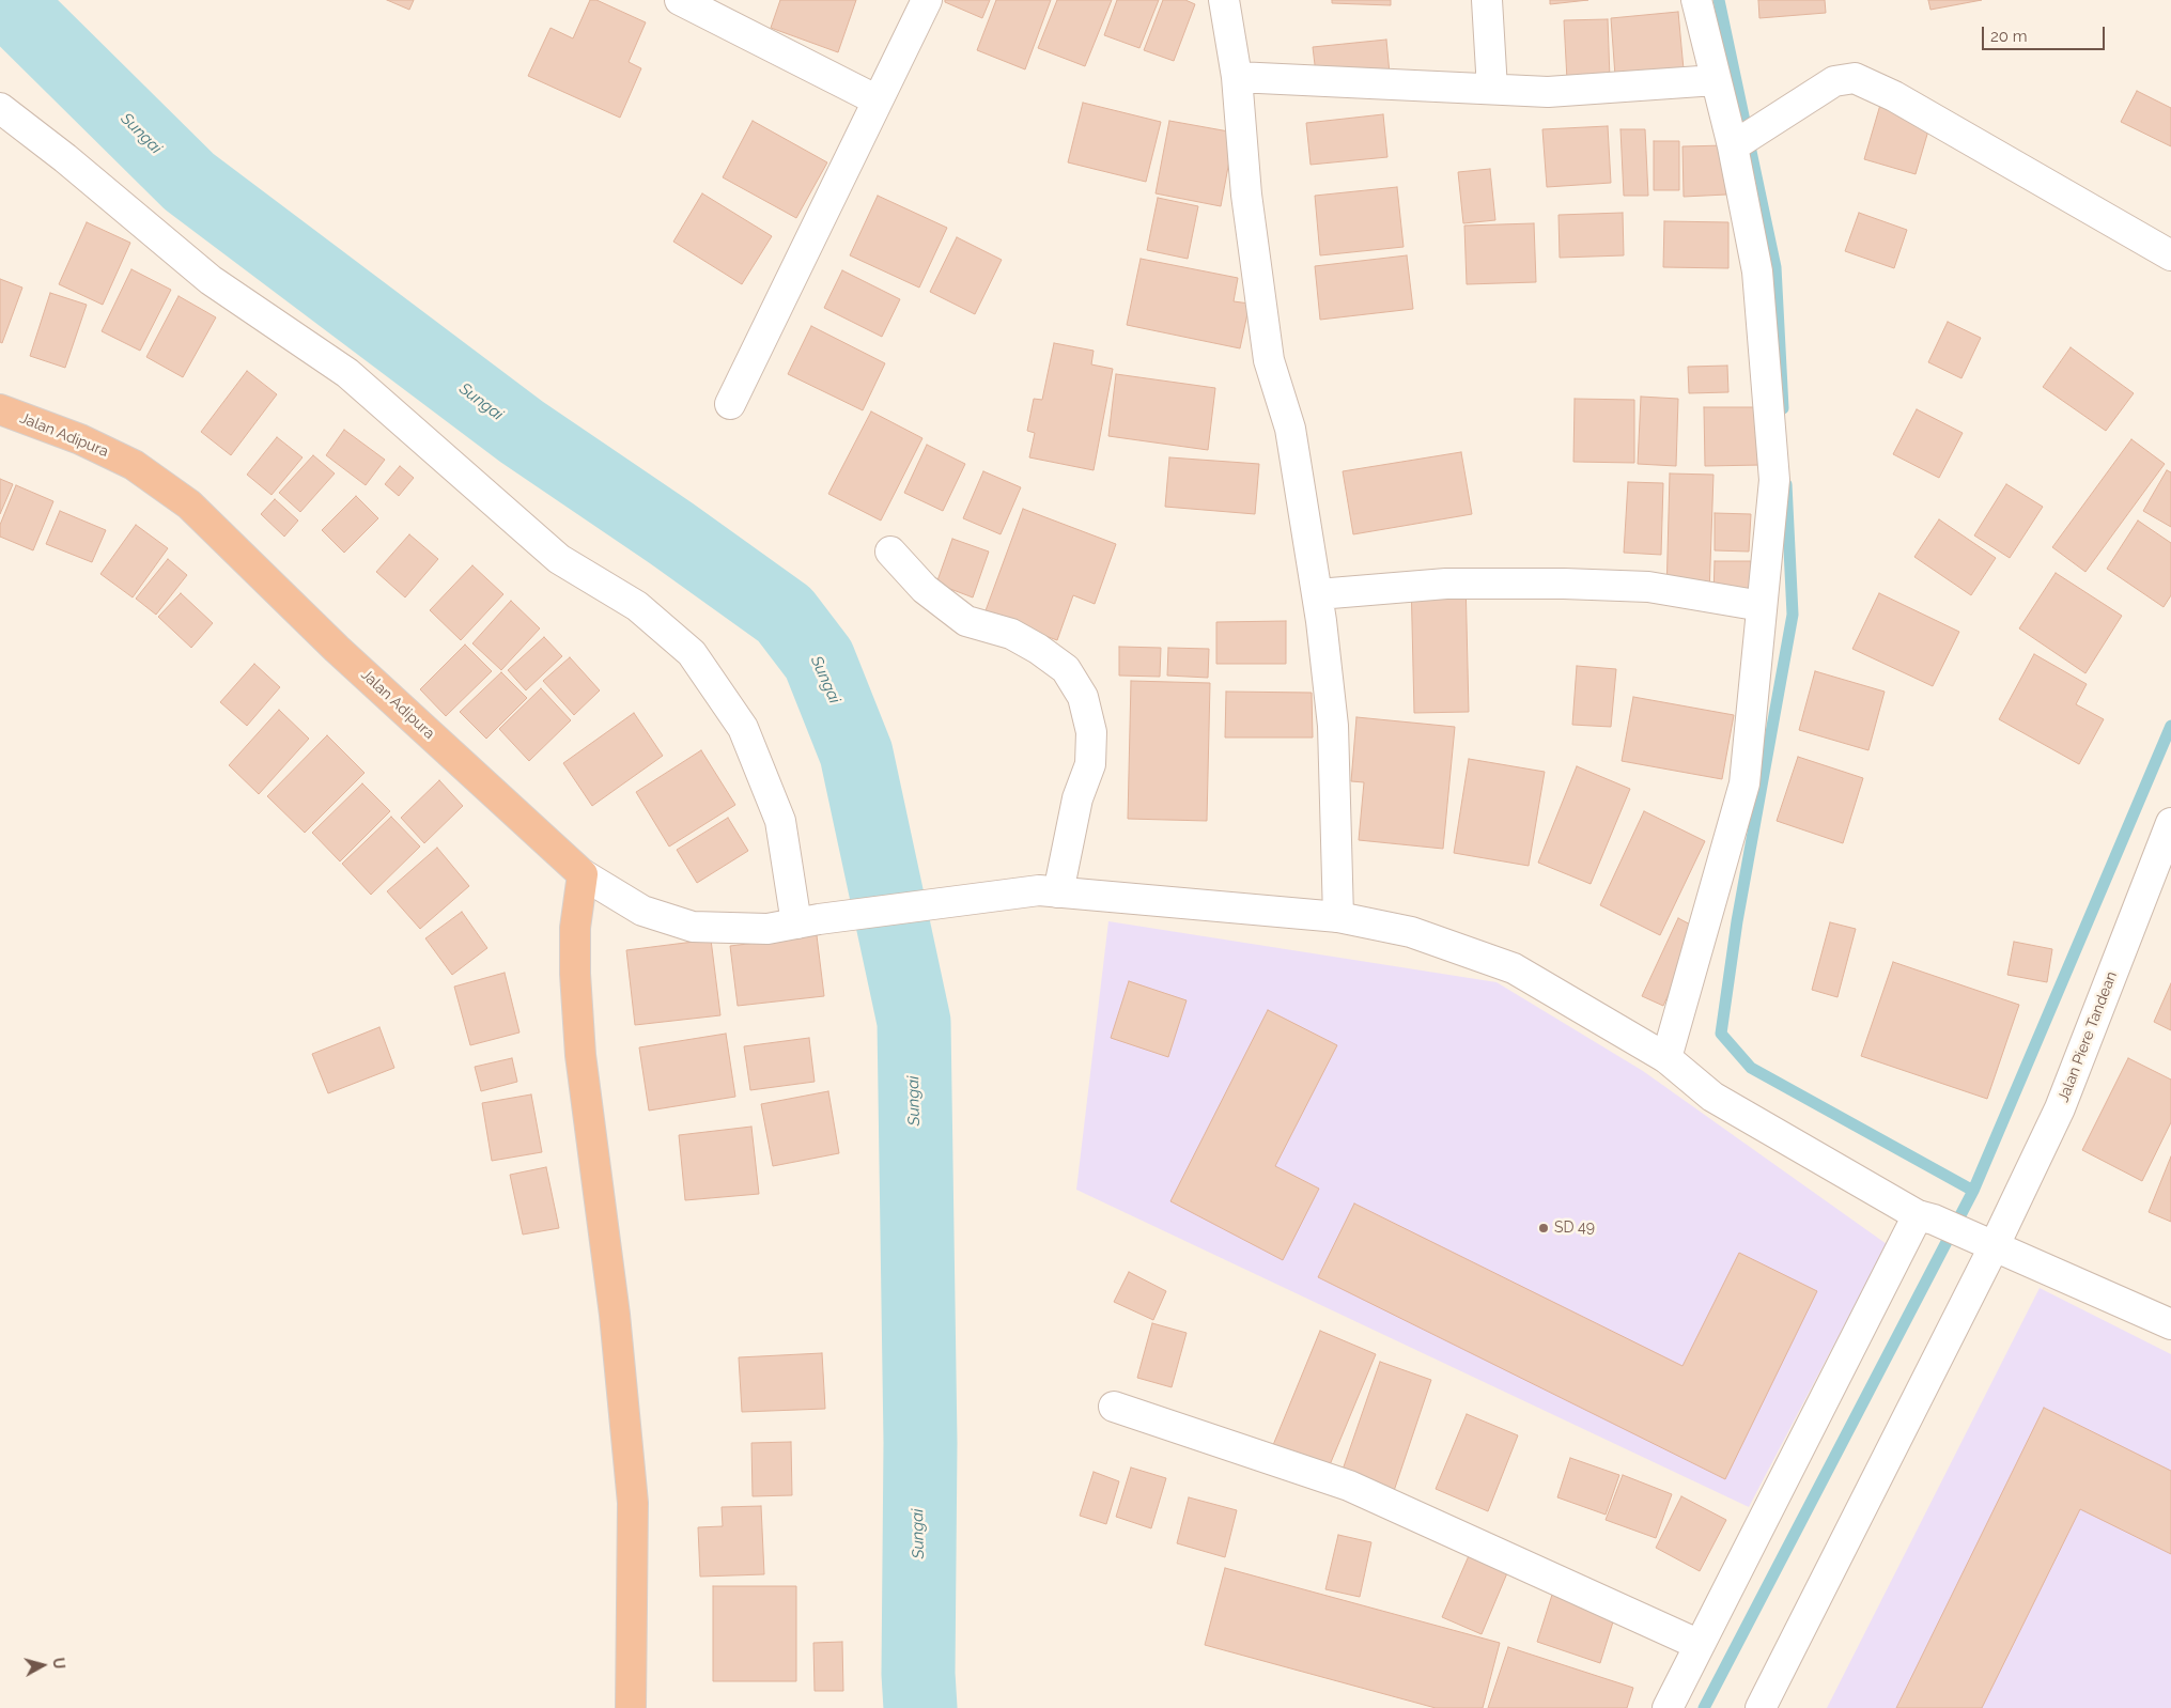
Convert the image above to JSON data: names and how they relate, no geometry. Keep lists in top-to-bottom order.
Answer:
{
  "streets": {
    "highway": ["Jalan Adipura"],
    "street": ["Jalan Piere Tandean"]
  },
  "crossings": [
    ["Jalan Adipura", "Jalan Piere Tandean"]
  ],
  "water": ["Sungai"],
  "places": ["SD 49"],
  "scale_bar": "20 m",
  "north": "right"
}
